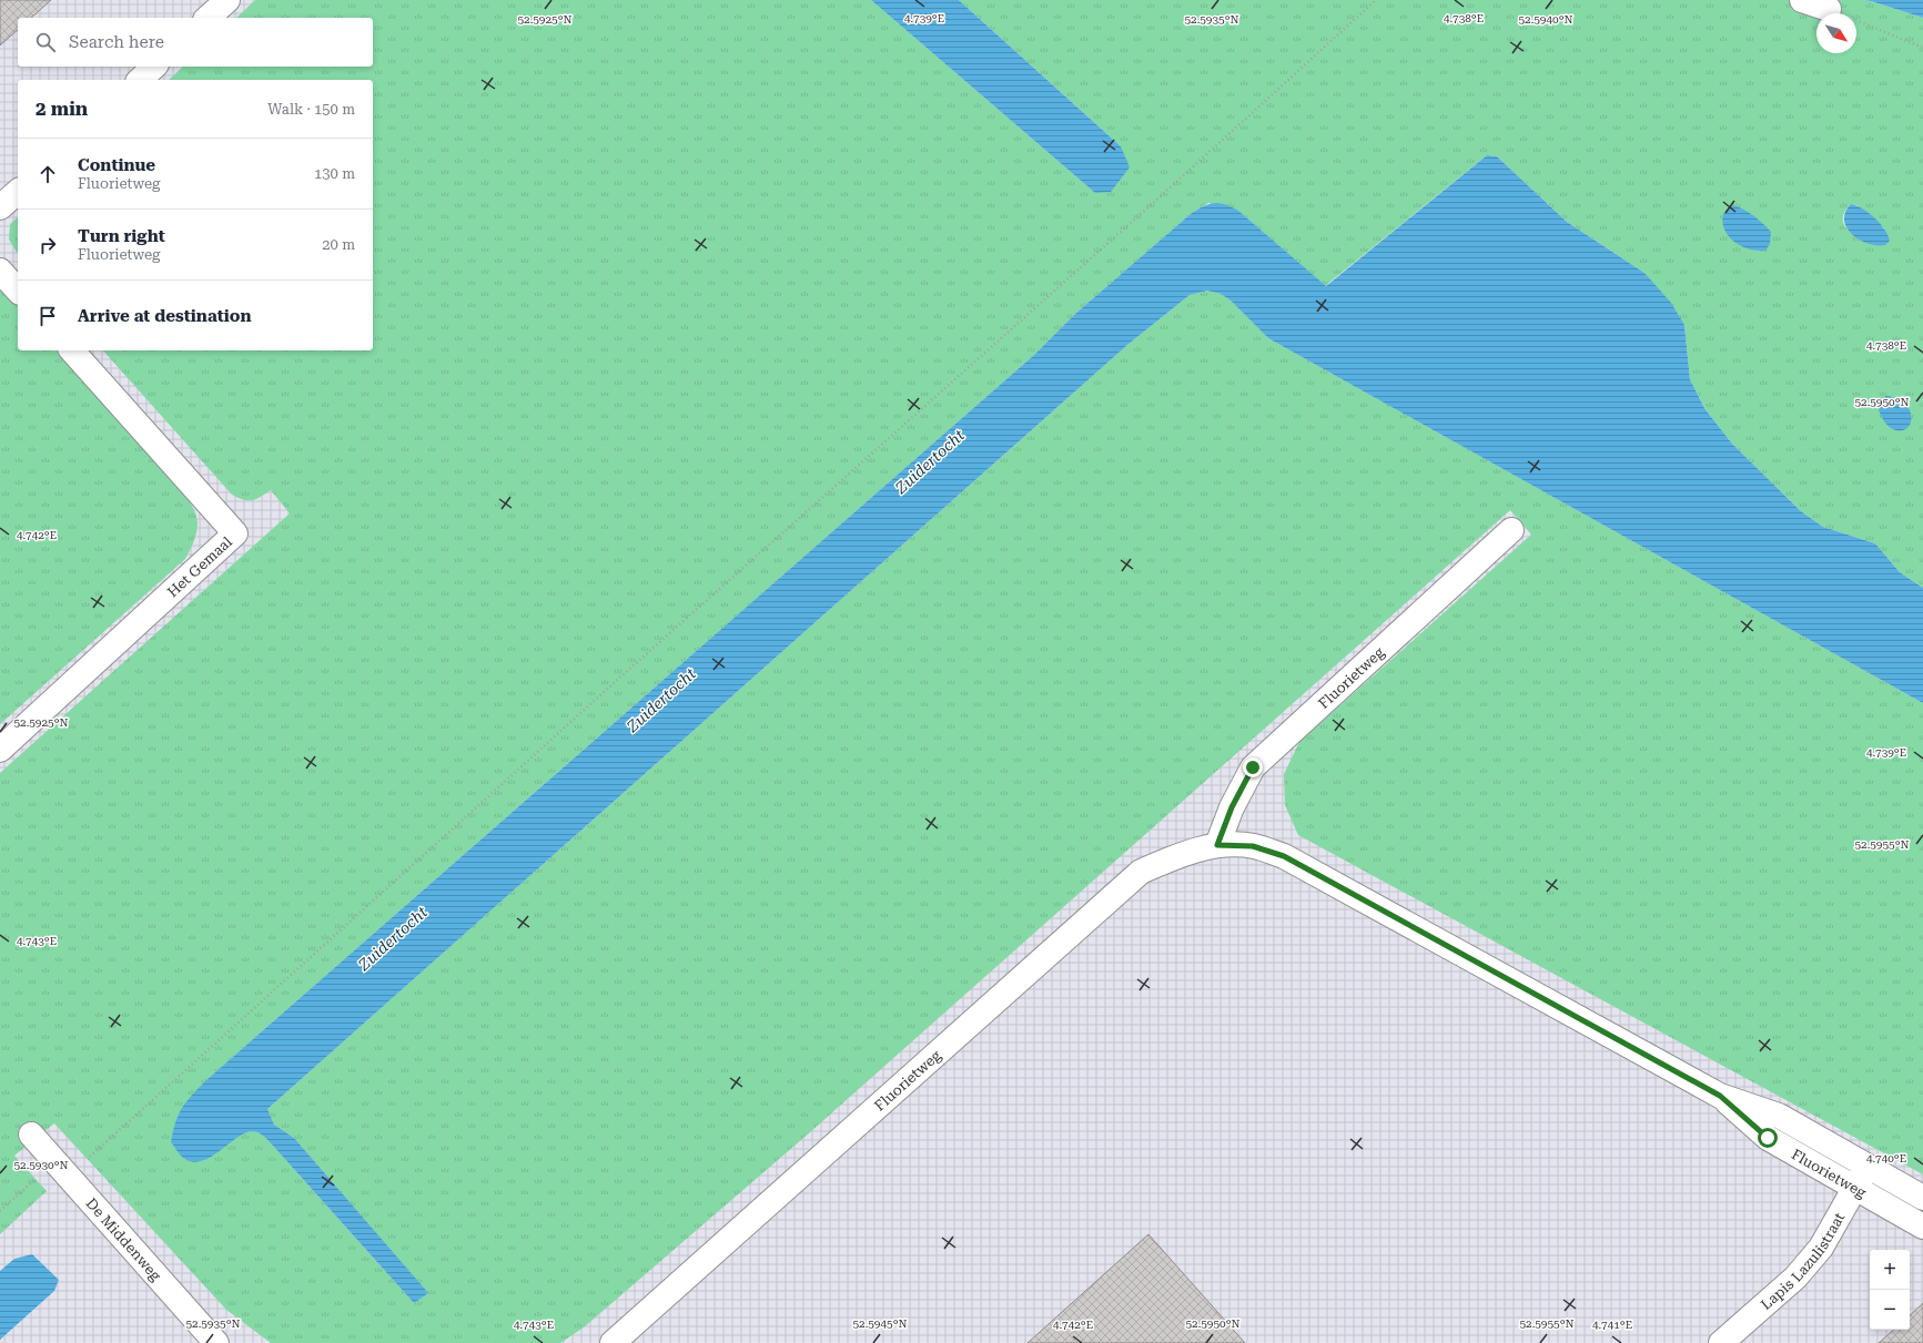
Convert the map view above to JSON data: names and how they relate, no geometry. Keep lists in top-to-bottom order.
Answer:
{
  "streets": {
    "street": [
      "Het Gemaal",
      "Fluorietweg",
      "De Middenweg",
      "Lapis Lazulistraat"
    ]
  },
  "crossings": [
    ["Fluorietweg", "Lapis Lazulistraat"]
  ],
  "water": ["Zuidertocht"],
  "north": "bottom right",
  "page": {
    "search": "Search here",
    "heading": ["2 min", "Walk · 150 m"],
    "list": [
      ["Continue", "Fluorietweg", "130 m"],
      ["Turn right", "Fluorietweg", "20 m"],
      "Arrive at destination"
    ],
    "map_buttons": ["+", "−"]
  },
  "coordinates": [
    "4.738°E",
    "4.739°E",
    "52.5925°N",
    "52.5935°N",
    "52.5940°N",
    "52.5950°N",
    "4.742°E",
    "52.5955°N",
    "4.743°E",
    "4.740°E",
    "52.5930°N",
    "52.5945°N",
    "4.741°E"
  ]
}
